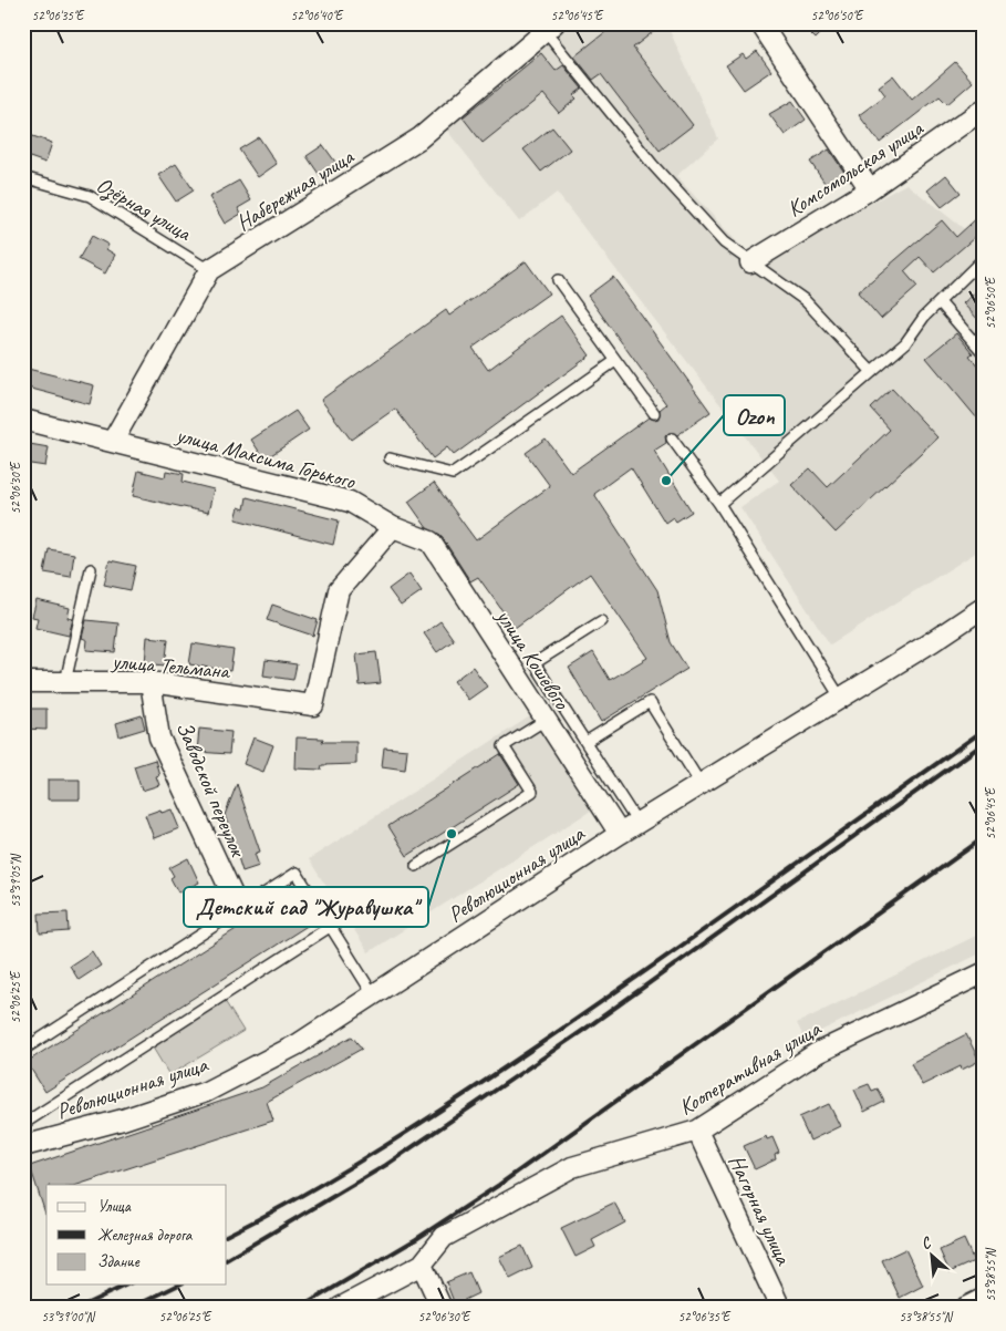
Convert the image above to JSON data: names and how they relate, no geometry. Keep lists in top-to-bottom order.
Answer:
{
  "streets": {
    "street": [
      "Комсомольская улица",
      "Набережная улица",
      "улица Максима Горького",
      "улица Кошевого",
      "улица Тельмана",
      "Заводской переулок",
      "Революционная улица",
      "Кооперативная улица",
      "Нагорная улица"
    ],
    "lane": ["Озёрная улица"]
  },
  "crossings": [
    ["Набережная улица", "Озёрная улица"],
    ["Набережная улица", "улица Максима Горького"],
    ["улица Максима Горького", "улица Кошевого"],
    ["улица Максима Горького", "улица Тельмана"],
    ["улица Кошевого", "улица Тельмана"],
    ["улица Кошевого", "Революционная улица"],
    ["улица Тельмана", "Заводской переулок"],
    ["Кооперативная улица", "Нагорная улица"]
  ],
  "places": ["Ozon", "Детский сад \"Журавушка\""],
  "legend": ["Улица", "Железная дорога", "Здание"],
  "north": "top left",
  "coordinates": [
    "52°06'35\"E",
    "52°06'40\"E",
    "52°06'45\"E",
    "52°06'50\"E",
    "52°06'30\"E",
    "53°39'05\"N",
    "52°06'25\"E",
    "53°38'55\"N",
    "53°39'00\"N"
  ]
}
